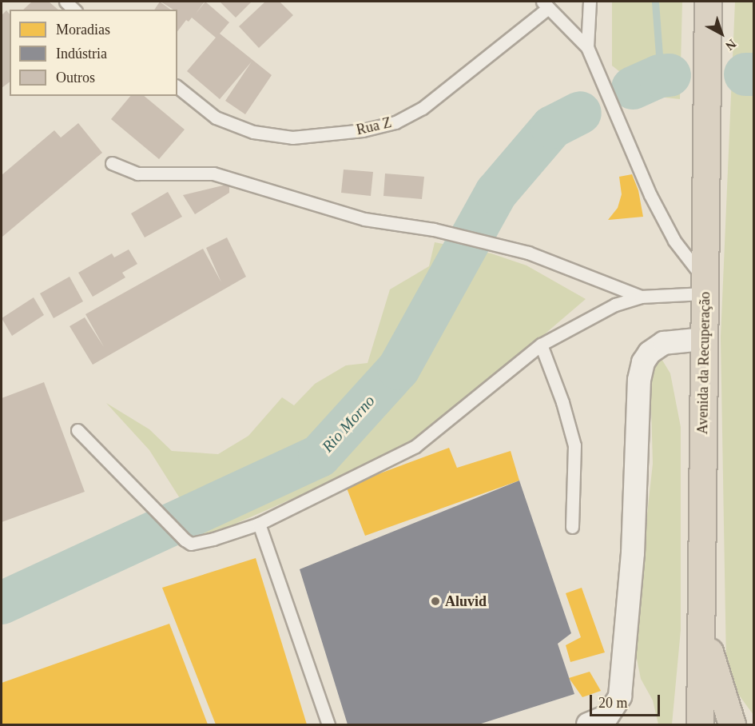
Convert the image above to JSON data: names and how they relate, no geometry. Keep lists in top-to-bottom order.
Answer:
{
  "streets": {
    "highway": ["Avenida da Recuperação"],
    "lane": ["Rua Z"]
  },
  "water": ["Rio Morno"],
  "places": ["Aluvid"],
  "legend": ["Moradias", "Indústria", "Outros"],
  "scale_bar": "20 m",
  "north": "bottom right"
}
